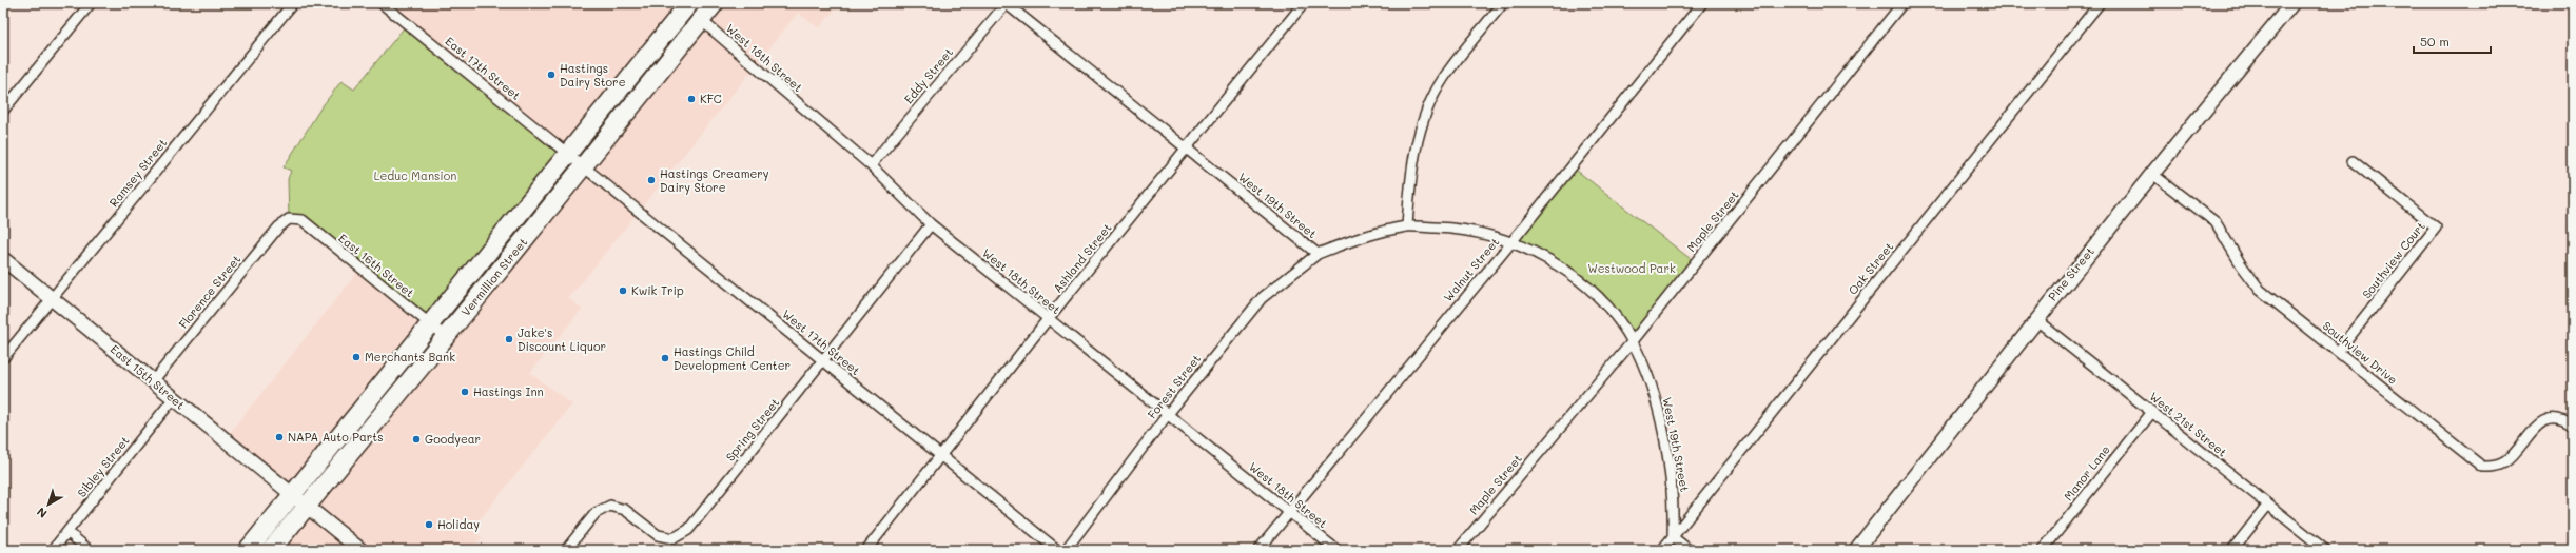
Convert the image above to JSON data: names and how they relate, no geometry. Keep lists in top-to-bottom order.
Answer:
{
  "streets": {
    "highway": ["Vermillion Street"],
    "street": [
      "West 18th Street",
      "East 17th Street",
      "Eddy Street",
      "Ramsey Street",
      "West 19th Street",
      "Maple Street",
      "Ashland Street",
      "Southview Court",
      "East 16th Street",
      "Oak Street",
      "Walnut Street",
      "Pine Street",
      "Florence Street",
      "West 17th Street",
      "Southview Drive",
      "East 15th Street",
      "Forest Street",
      "West 21st Street",
      "Spring Street",
      "Sibley Street",
      "Manor Lane"
    ]
  },
  "crossings": [
    ["West 18th Street", "Eddy Street"],
    ["West 18th Street", "Ashland Street"],
    ["West 18th Street", "Walnut Street"],
    ["West 18th Street", "Vermillion Street"],
    ["West 18th Street", "Forest Street"],
    ["West 18th Street", "Spring Street"],
    ["East 17th Street", "Vermillion Street"],
    ["East 17th Street", "West 17th Street"],
    ["Eddy Street", "West 19th Street"],
    ["Ramsey Street", "East 15th Street"],
    ["West 19th Street", "Maple Street"],
    ["West 19th Street", "Ashland Street"],
    ["West 19th Street", "Oak Street"],
    ["West 19th Street", "Walnut Street"],
    ["West 19th Street", "Forest Street"],
    ["Ashland Street", "West 17th Street"],
    ["Southview Court", "Southview Drive"],
    ["East 16th Street", "Vermillion Street"],
    ["East 16th Street", "Florence Street"],
    ["Pine Street", "Southview Drive"],
    ["Pine Street", "West 21st Street"],
    ["Vermillion Street", "West 17th Street"],
    ["Vermillion Street", "East 15th Street"],
    ["Florence Street", "East 15th Street"],
    ["West 17th Street", "Spring Street"],
    ["East 15th Street", "Sibley Street"],
    ["West 21st Street", "Manor Lane"]
  ],
  "parks": ["Leduc Mansion", "Westwood Park"],
  "places": [
    "Hastings Dairy Store",
    "KFC",
    "Hastings Creamery Dairy Store",
    "Kwik Trip",
    "Jake's Discount Liquor",
    "Merchants Bank",
    "Hastings Child Development Center",
    "Hastings Inn",
    "NAPA Auto Parts",
    "Goodyear",
    "Holiday"
  ],
  "scale_bar": "50 m",
  "north": "bottom left"
}
